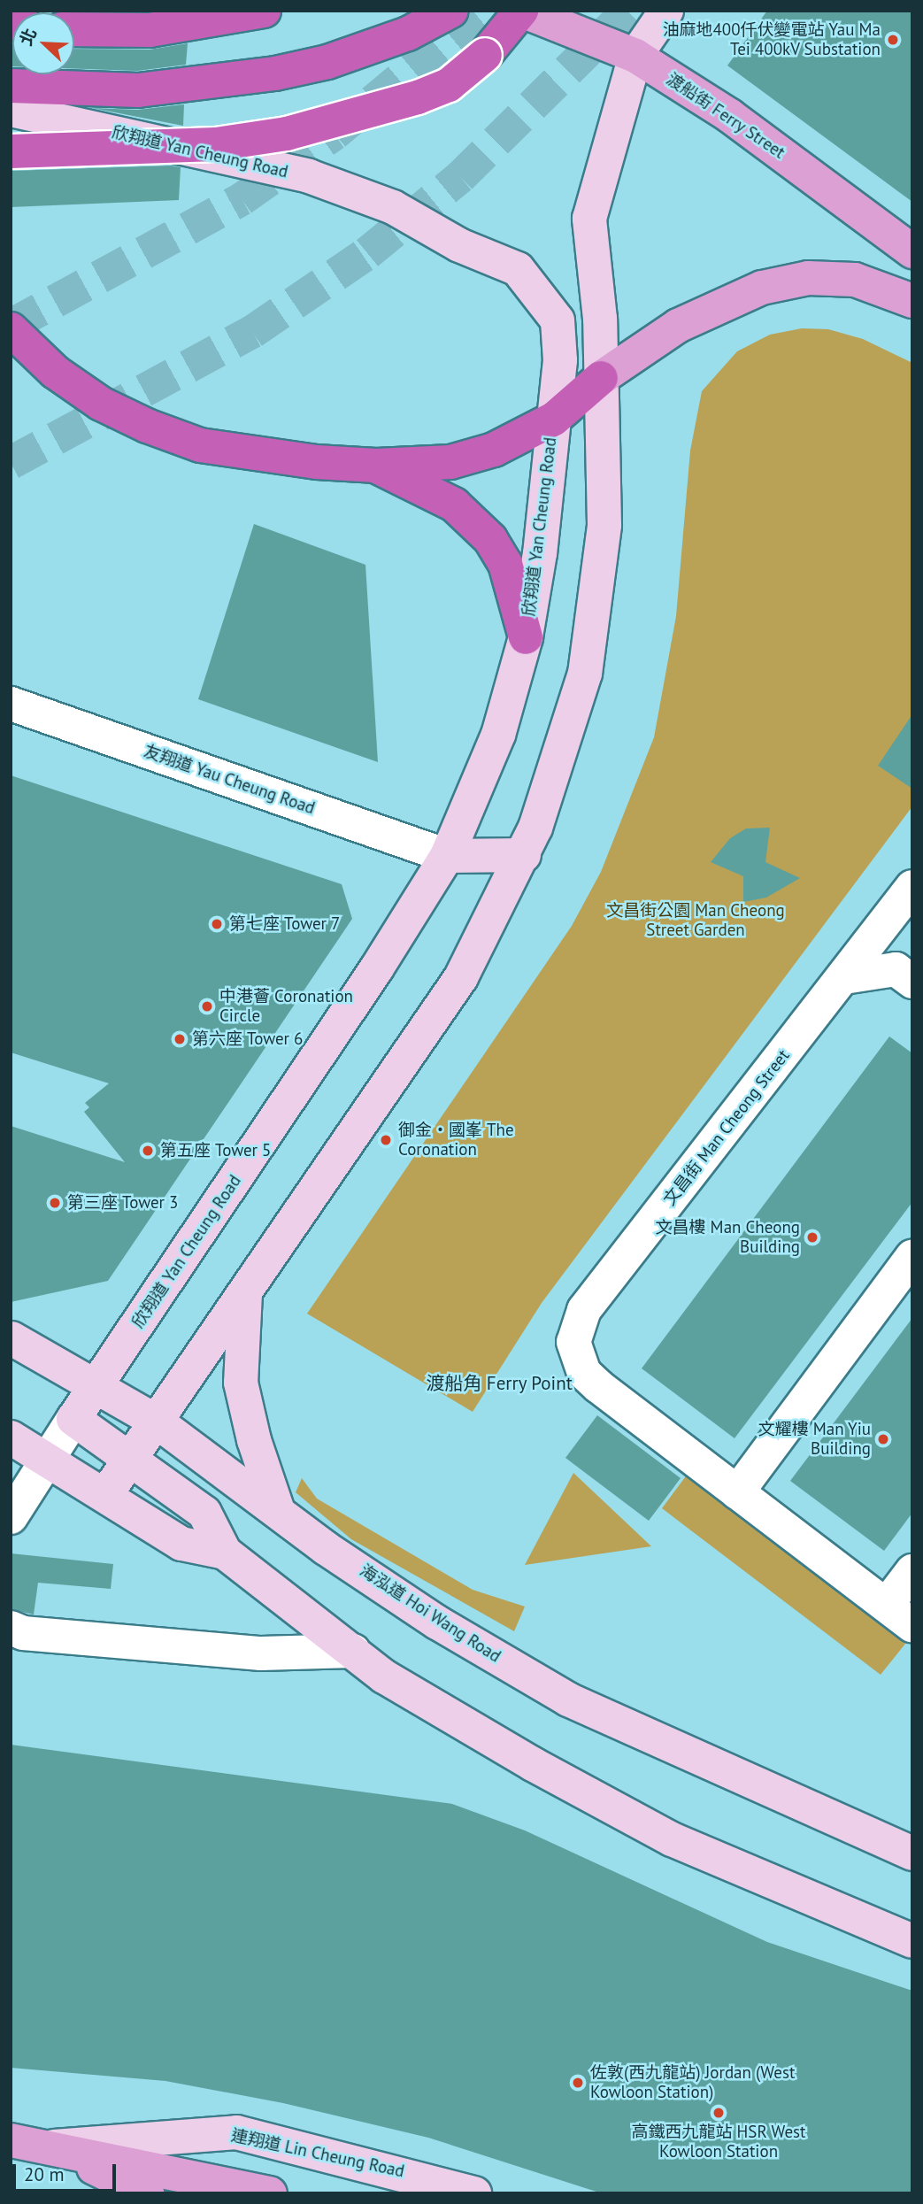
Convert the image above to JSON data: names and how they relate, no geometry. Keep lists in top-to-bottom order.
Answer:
{
  "streets": {
    "main road": ["渡船街 Ferry Street", "連翔道 Lin Cheung Road"],
    "street": [
      "欣翔道 Yan Cheung Road",
      "友翔道 Yau Cheung Road",
      "文昌街 Man Cheong Street",
      "海泓道 Hoi Wang Road"
    ]
  },
  "crossings": [
    ["欣翔道 Yan Cheung Road", "友翔道 Yau Cheung Road"],
    ["欣翔道 Yan Cheung Road", "海泓道 Hoi Wang Road"]
  ],
  "districts": ["渡船角 Ferry Point"],
  "parks": ["文昌街公園 Man Cheong Street Garden"],
  "places": [
    "油麻地400仟伏變電站 Yau Ma Tei 400kV Substation",
    "第七座 Tower 7",
    "中港薈 Coronation Circle",
    "第六座 Tower 6",
    "御金‧國峯 The Coronation",
    "第五座 Tower 5",
    "第三座 Tower 3",
    "文昌樓 Man Cheong Building",
    "文耀樓 Man Yiu Building",
    "佐敦(西九龍站) Jordan (West Kowloon Station)",
    "高鐵西九龍站 HSR West Kowloon Station"
  ],
  "scale_bar": "20 m",
  "north": "top left"
}
